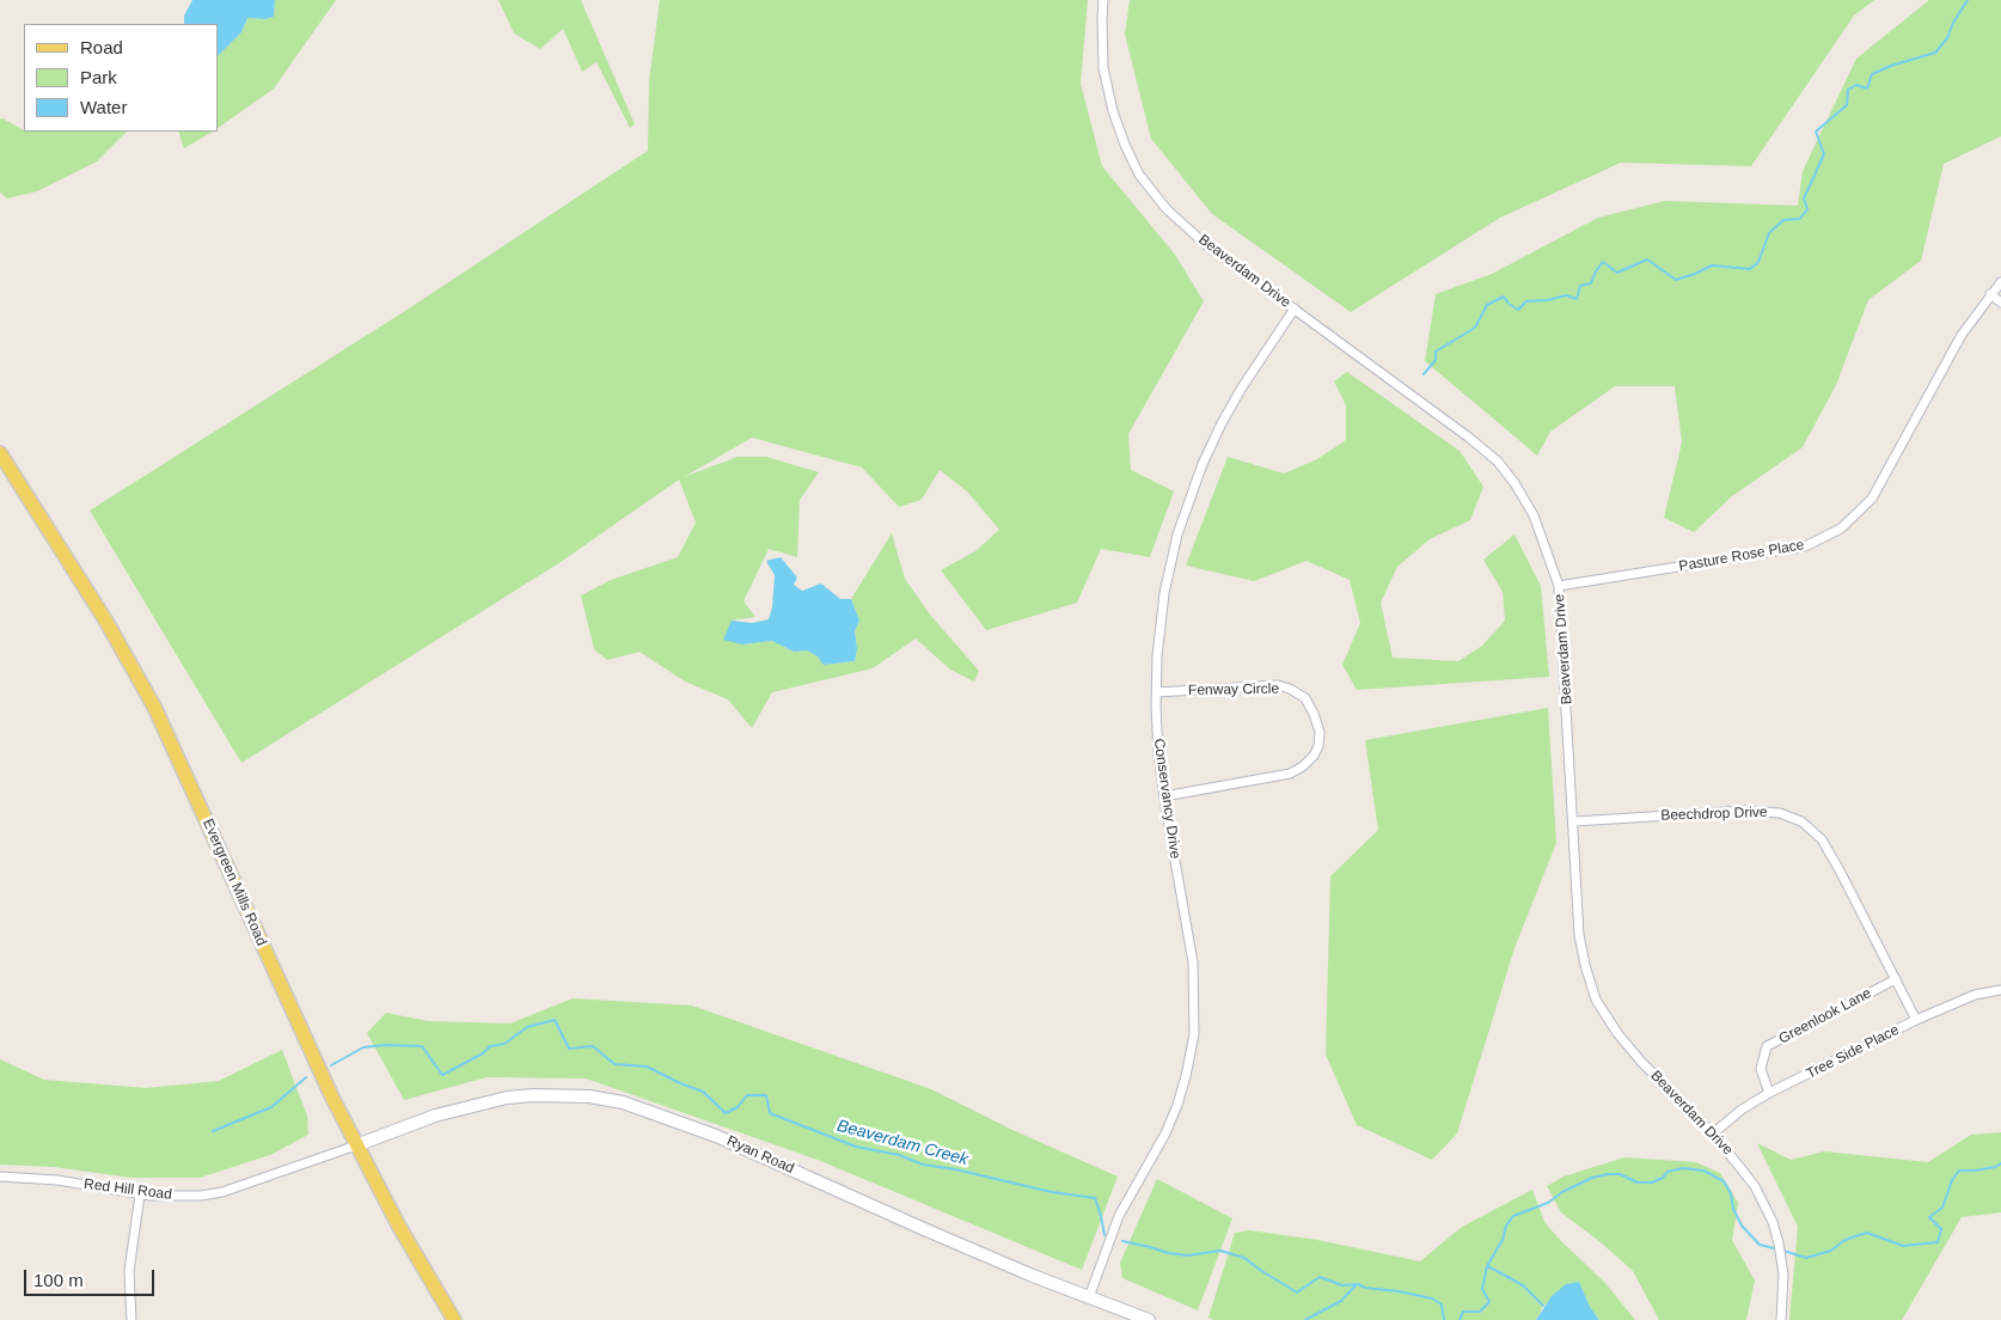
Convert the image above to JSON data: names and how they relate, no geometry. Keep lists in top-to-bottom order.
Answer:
{
  "streets": {
    "main road": ["Evergreen Mills Road", "Ryan Road"],
    "street": [
      "Beaverdam Drive",
      "Pasture Rose Place",
      "Fenway Circle",
      "Conservancy Drive",
      "Beechdrop Drive",
      "Greenlook Lane",
      "Tree Side Place",
      "Red Hill Road"
    ]
  },
  "crossings": [
    ["Beaverdam Drive", "Pasture Rose Place"],
    ["Beaverdam Drive", "Conservancy Drive"],
    ["Beaverdam Drive", "Beechdrop Drive"],
    ["Beaverdam Drive", "Tree Side Place"],
    ["Fenway Circle", "Conservancy Drive"],
    ["Conservancy Drive", "Ryan Road"],
    ["Beechdrop Drive", "Greenlook Lane"],
    ["Beechdrop Drive", "Tree Side Place"],
    ["Evergreen Mills Road", "Ryan Road"],
    ["Evergreen Mills Road", "Red Hill Road"],
    ["Greenlook Lane", "Tree Side Place"],
    ["Ryan Road", "Red Hill Road"]
  ],
  "water": ["Beaverdam Creek"],
  "legend": ["Road", "Park", "Water"],
  "scale_bar": "100 m"
}
